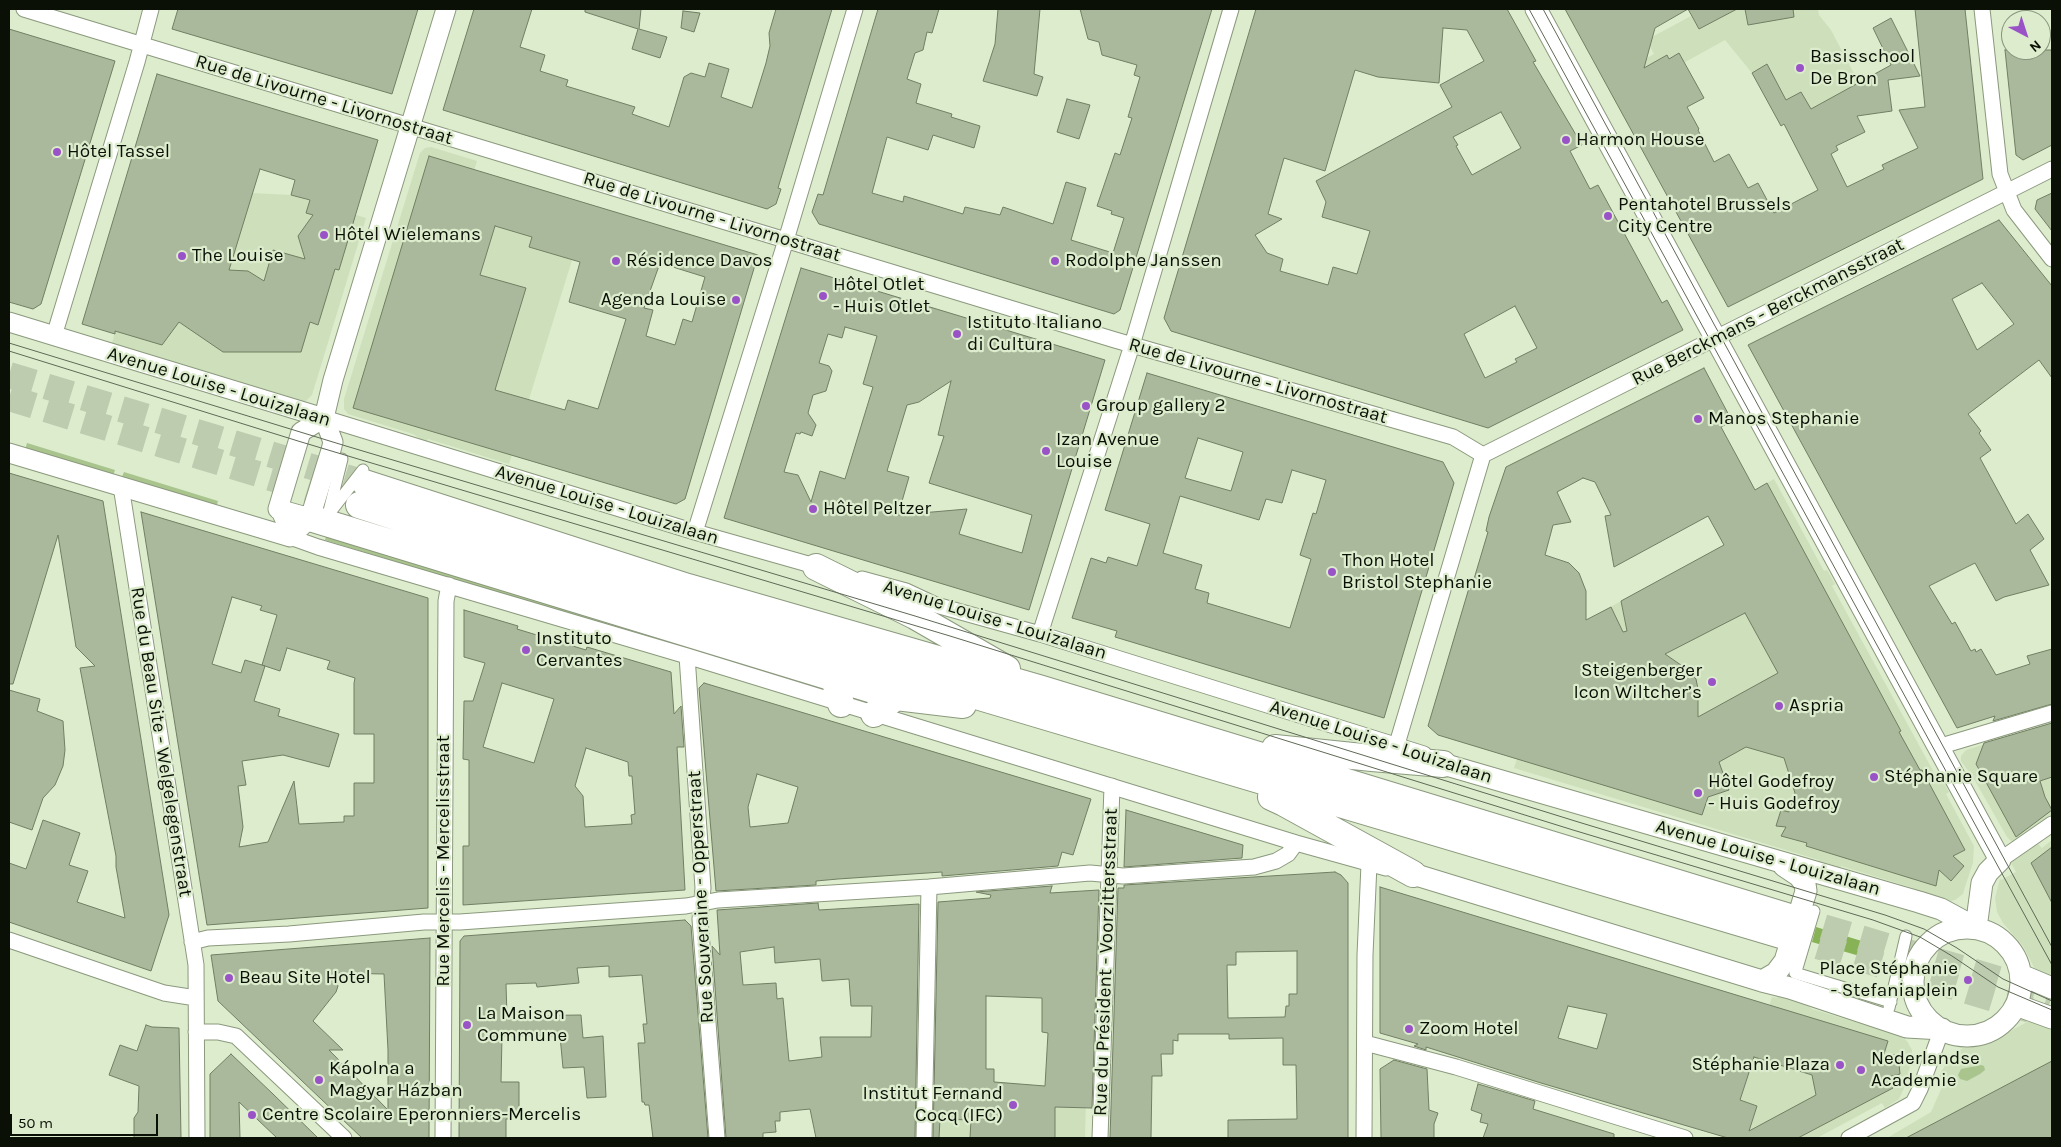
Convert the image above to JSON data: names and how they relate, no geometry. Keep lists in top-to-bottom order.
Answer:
{
  "streets": {
    "main road": ["Avenue Louise - Louizalaan"],
    "street": [
      "Rue de Livourne - Livornostraat",
      "Rue Berckmans - Berckmansstraat",
      "Rue du Beau Site - Welgelegenstraat",
      "Rue Mercelis - Mercelisstraat",
      "Rue Souveraine - Opperstraat",
      "Rue du Président - Voorzittersstraat"
    ]
  },
  "crossings": [
    ["Rue de Livourne - Livornostraat", "Rue Berckmans - Berckmansstraat"]
  ],
  "places": [
    "Basisschool De Bron",
    "Harmon House",
    "Hôtel Tassel",
    "Pentahotel Brussels City Centre",
    "Hôtel Wielemans",
    "The Louise",
    "Résidence Davos",
    "Rodolphe Janssen",
    "Hôtel Otlet - Huis Otlet",
    "Agenda Louise",
    "Istituto Italiano di Cultura",
    "Group gallery 2",
    "Manos Stephanie",
    "Izan Avenue Louise",
    "Hôtel Peltzer",
    "Thon Hotel Bristol Stephanie",
    "Instituto Cervantes",
    "Steigenberger Icon Wiltcher’s",
    "Aspria",
    "Stéphanie Square",
    "Hôtel Godefroy - Huis Godefroy",
    "Beau Site Hotel",
    "Place Stéphanie - Stefaniaplein",
    "La Maison Commune",
    "Zoom Hotel",
    "Stéphanie Plaza",
    "Nederlandse Academie",
    "Kápolna a Magyar Házban",
    "Institut Fernand Cocq (IFC)",
    "Centre Scolaire Eperonniers-Mercelis"
  ],
  "scale_bar": "50 m",
  "north": "bottom right"
}
